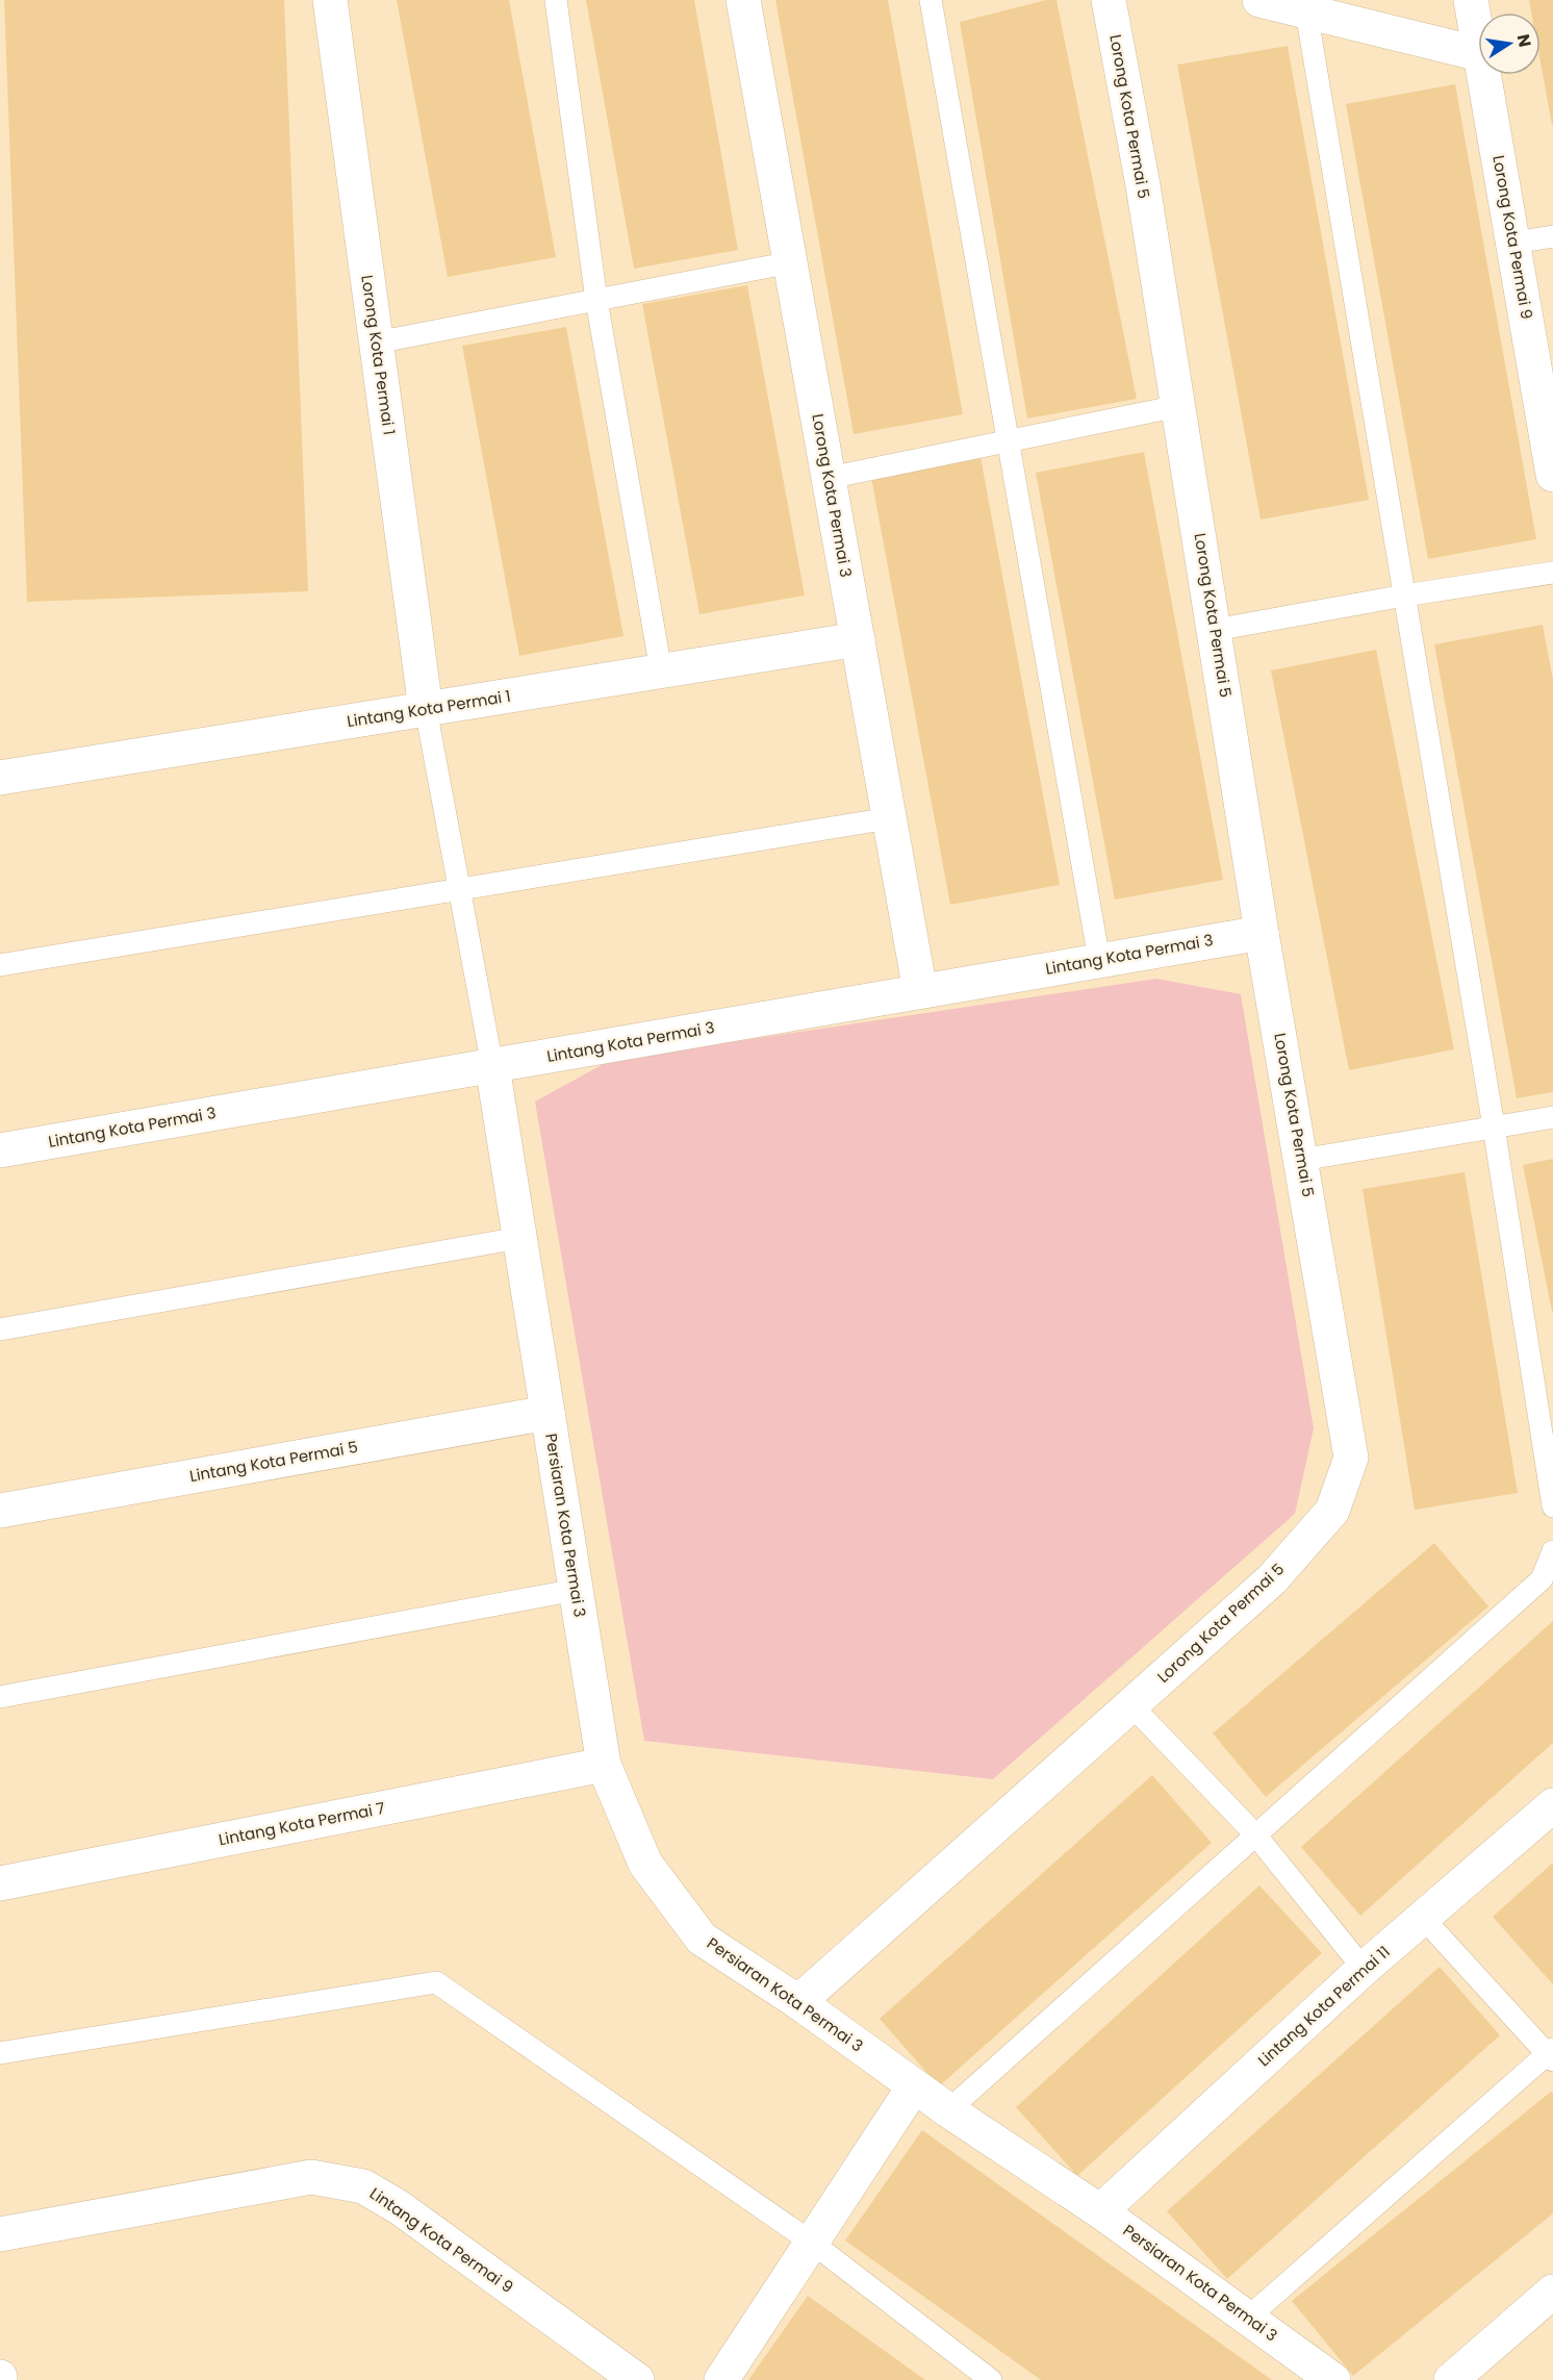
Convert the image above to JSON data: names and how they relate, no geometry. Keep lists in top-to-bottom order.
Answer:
{
  "streets": {
    "street": [
      "Lorong Kota Permai 5",
      "Lorong Kota Permai 9",
      "Lorong Kota Permai 1",
      "Lorong Kota Permai 3",
      "Lintang Kota Permai 1",
      "Lintang Kota Permai 3",
      "Lintang Kota Permai 5",
      "Persiaran Kota Permai 3",
      "Lintang Kota Permai 7",
      "Lintang Kota Permai 11",
      "Lintang Kota Permai 9"
    ]
  },
  "crossings": [
    ["Lorong Kota Permai 5", "Lintang Kota Permai 3"],
    ["Lorong Kota Permai 5", "Persiaran Kota Permai 3"],
    ["Lorong Kota Permai 1", "Lintang Kota Permai 1"],
    ["Lorong Kota Permai 3", "Lintang Kota Permai 1"],
    ["Lorong Kota Permai 3", "Lintang Kota Permai 3"],
    ["Lintang Kota Permai 3", "Persiaran Kota Permai 3"],
    ["Lintang Kota Permai 5", "Persiaran Kota Permai 3"],
    ["Persiaran Kota Permai 3", "Lintang Kota Permai 7"],
    ["Persiaran Kota Permai 3", "Lintang Kota Permai 11"]
  ],
  "north": "right"
}
